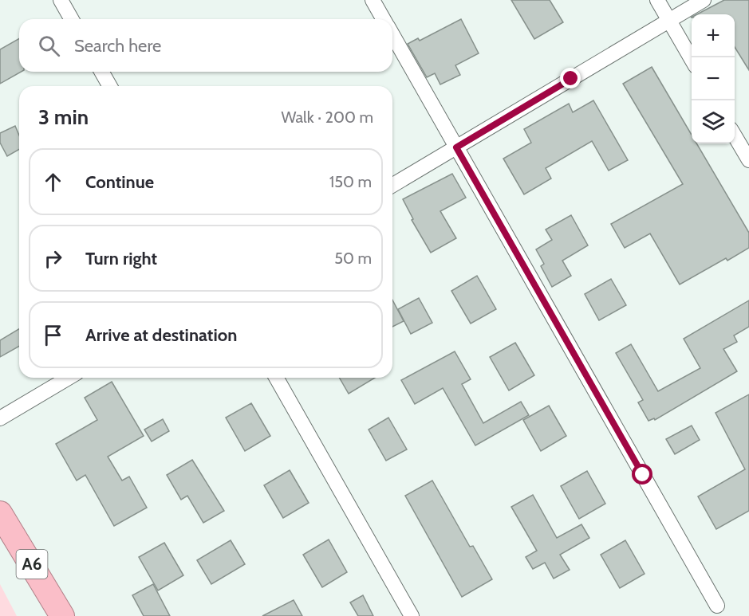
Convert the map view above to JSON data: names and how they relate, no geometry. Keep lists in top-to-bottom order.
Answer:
{
  "streets": {
    "highway": ["A6"]
  },
  "page": {
    "map_buttons": ["+", "−"],
    "search": "Search here",
    "heading": ["3 min", "Walk · 200 m"],
    "list": [
      ["Continue", "150 m"],
      ["Turn right", "50 m"],
      "Arrive at destination"
    ]
  }
}
